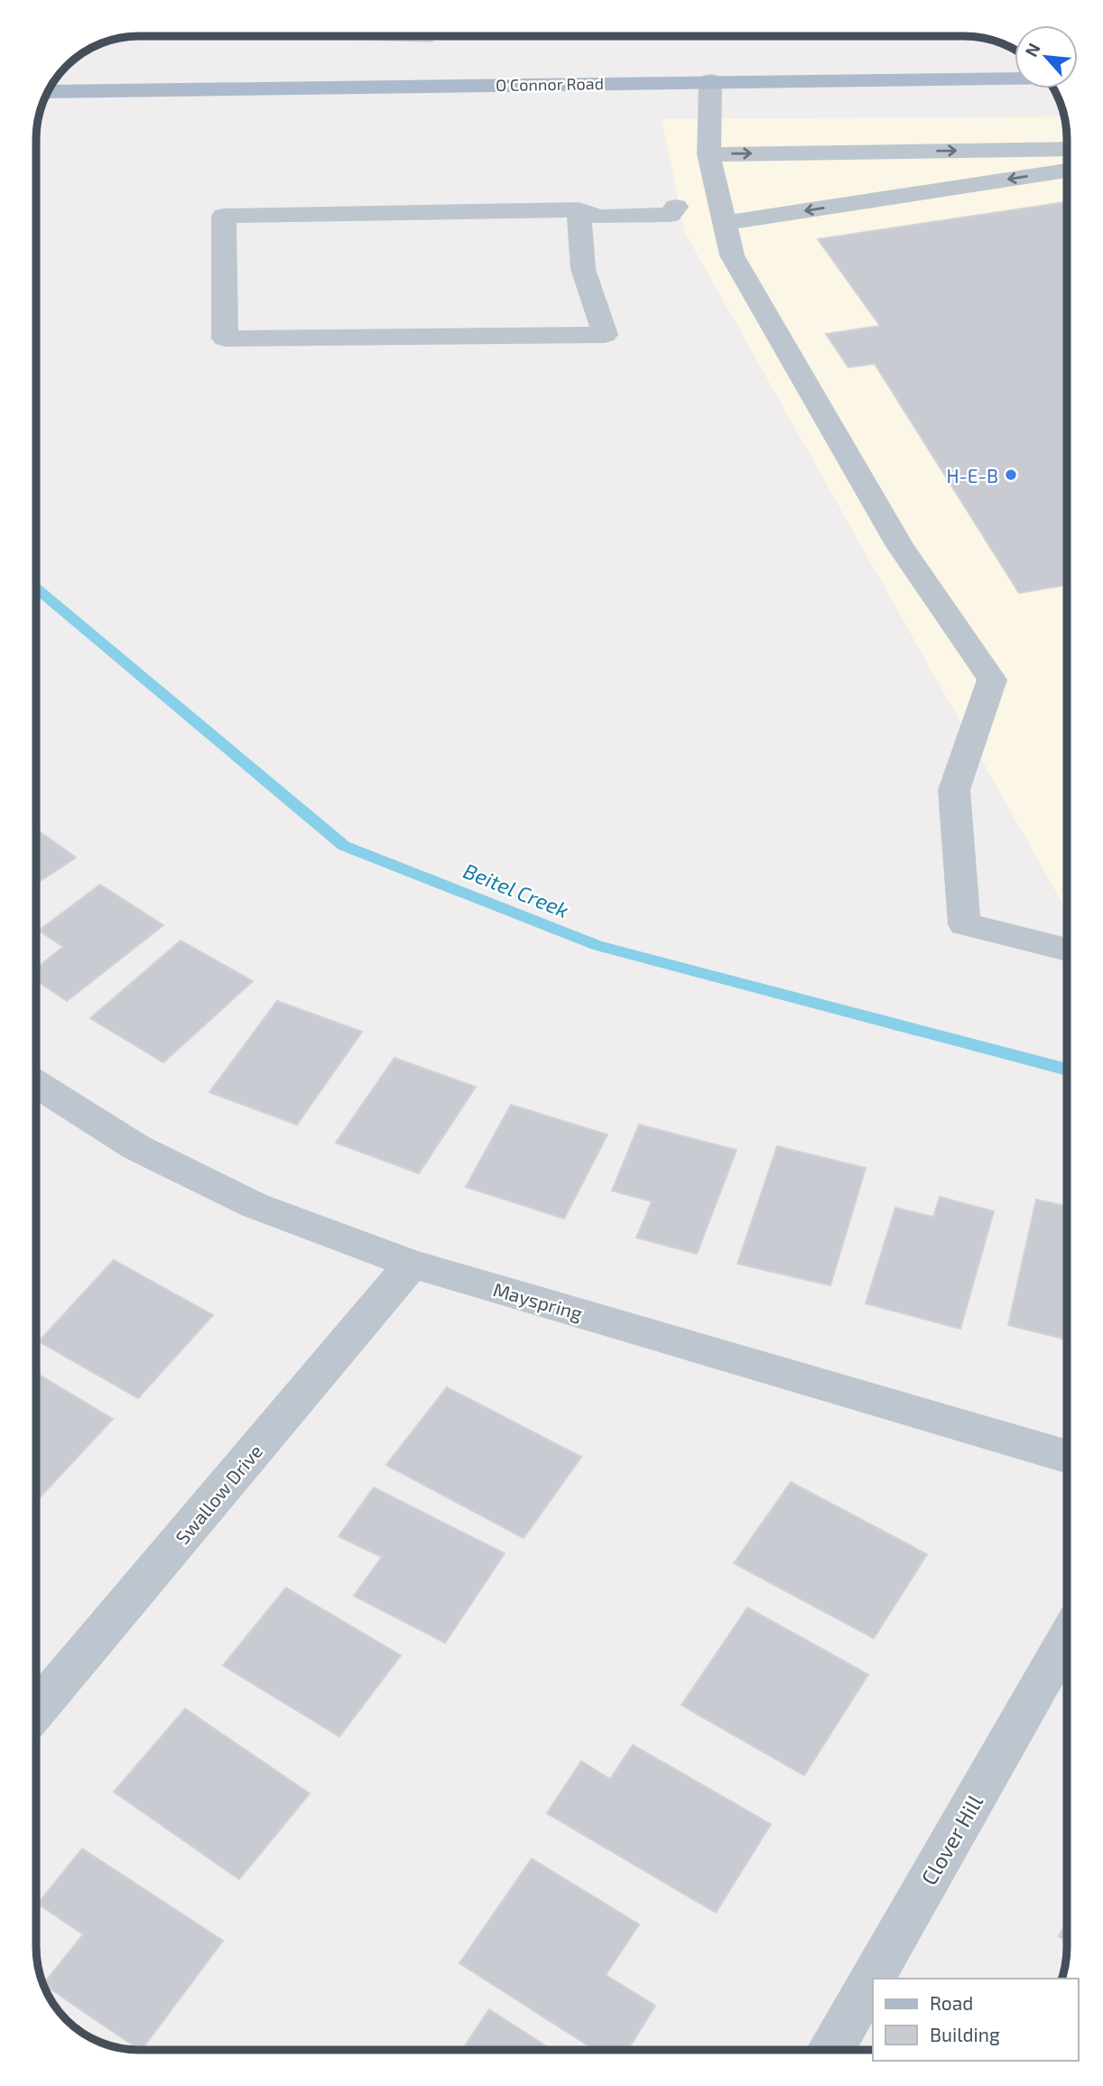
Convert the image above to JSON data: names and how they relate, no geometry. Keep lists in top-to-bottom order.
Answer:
{
  "streets": {
    "main road": ["O'Connor Road"],
    "street": ["Mayspring", "Swallow Drive", "Clover Hill"]
  },
  "crossings": [
    ["Mayspring", "Swallow Drive"]
  ],
  "water": ["Beitel Creek"],
  "places": ["H-E-B"],
  "legend": ["Road", "Building"],
  "north": "top left"
}
